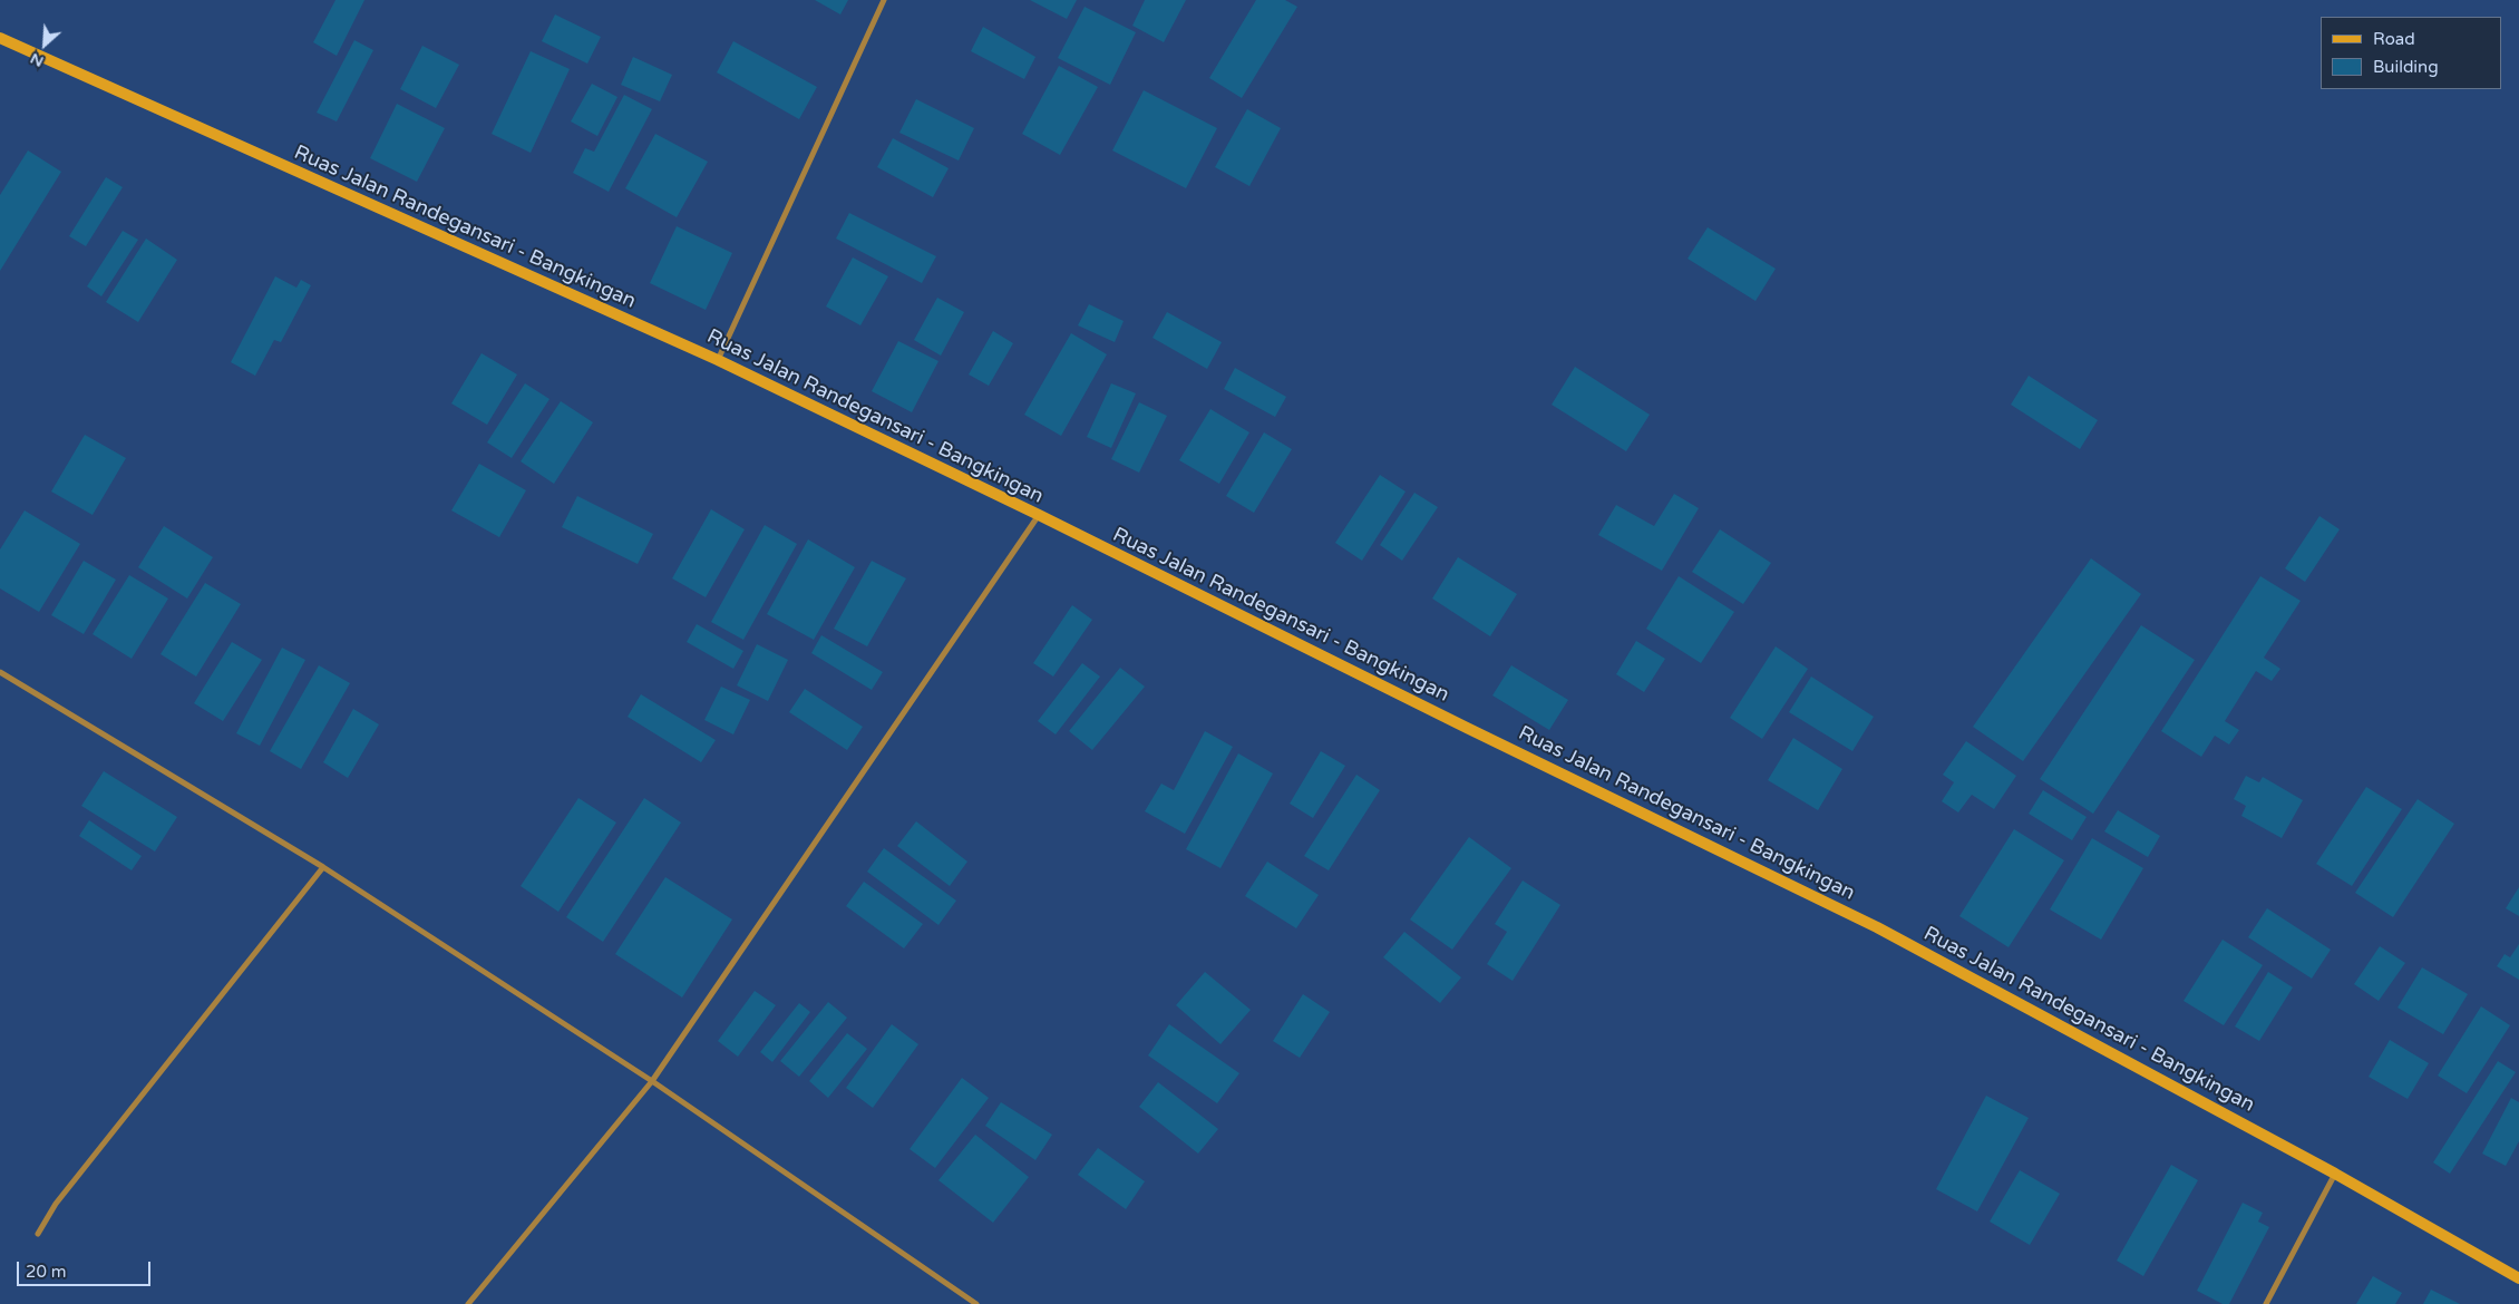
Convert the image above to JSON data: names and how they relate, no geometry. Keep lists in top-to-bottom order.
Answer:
{
  "streets": {
    "main road": ["Ruas Jalan Randegansari - Bangkingan"]
  },
  "legend": ["Road", "Building"],
  "scale_bar": "20 m",
  "north": "bottom left"
}
